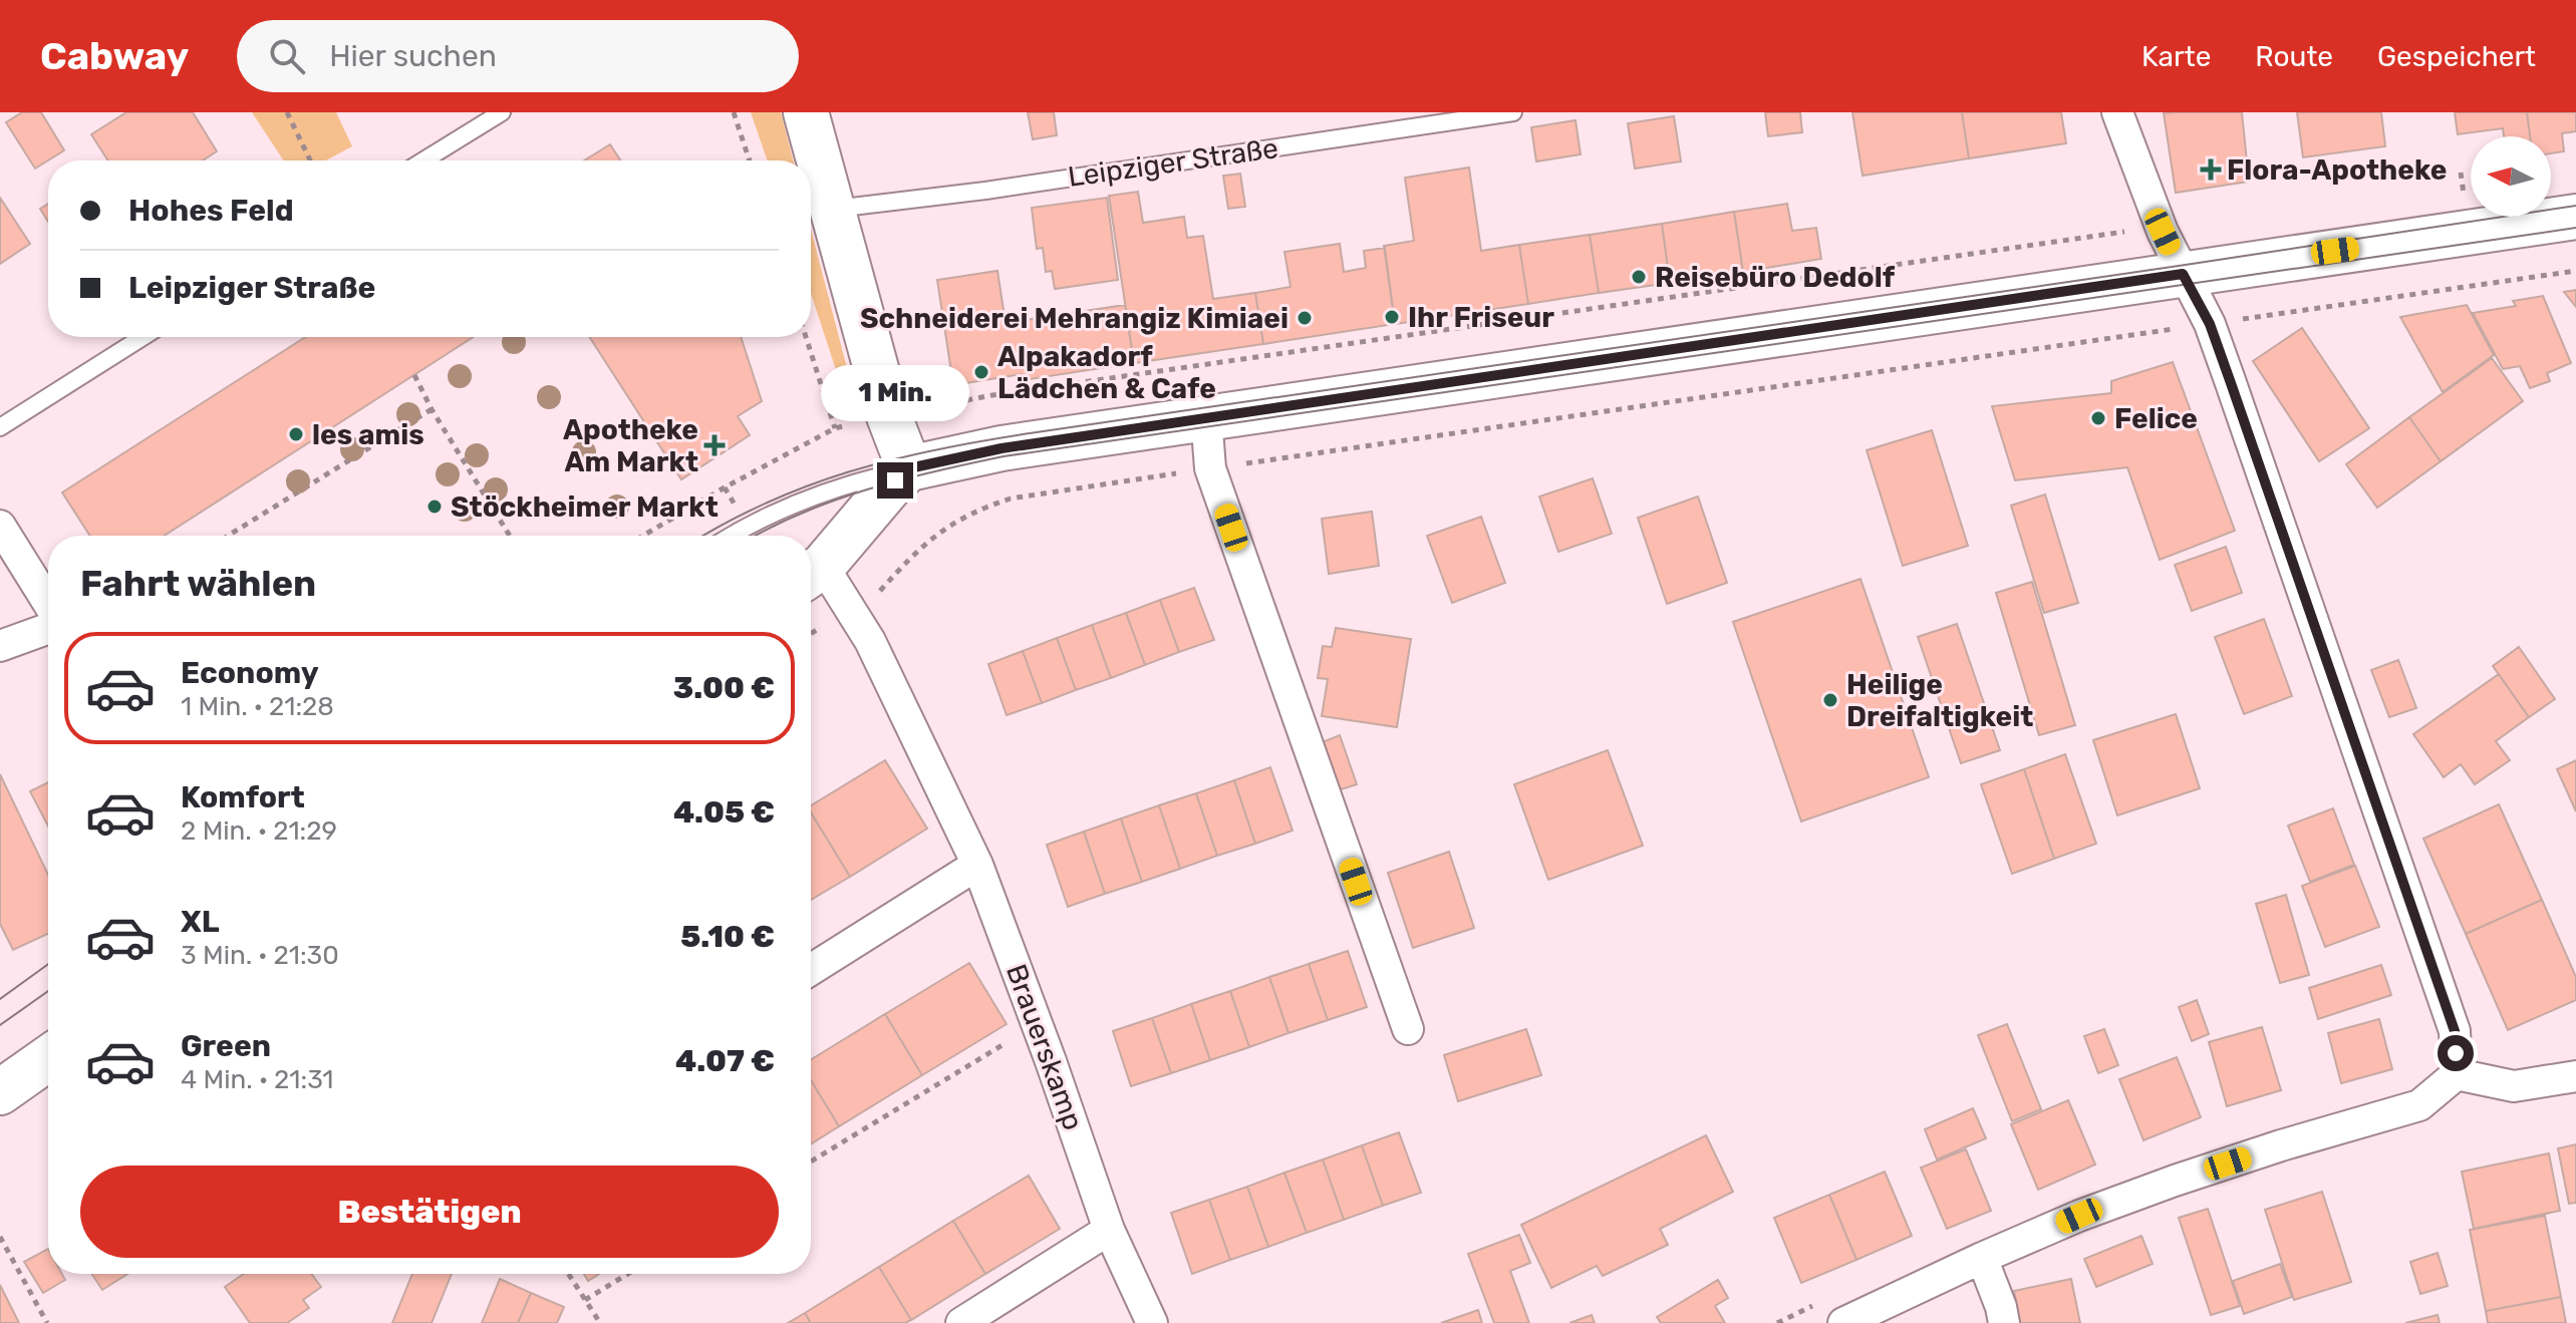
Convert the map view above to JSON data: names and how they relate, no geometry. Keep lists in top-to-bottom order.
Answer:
{
  "streets": {
    "street": ["Brauerskamp"],
    "lane": ["Leipziger Straße"]
  },
  "places": {
    "health": ["Flora-Apotheke", "Apotheke Am Markt"],
    "other": [
      "Reisebüro Dedolf",
      "Ihr Friseur",
      "Schneiderei Mehrangiz Kimiaei",
      "Alpakadorf Lädchen & Cafe",
      "Felice",
      "les amis",
      "Stöckheimer Markt",
      "Heilige Dreifaltigkeit"
    ]
  },
  "north": "left",
  "page": {
    "header": "Cabway",
    "search": "Hier suchen",
    "nav": ["Karte", "Route", "Gespeichert"],
    "banner": ["Hohes Feld", "Leipziger Straße"],
    "bubble": "1 Min.",
    "heading": "Fahrt wählen",
    "list": [
      {
        "name": "Economy",
        "note": "1 Min. · 21:28",
        "value": "3.00 €"
      },
      {
        "name": "Komfort",
        "note": "2 Min. · 21:29",
        "value": "4.05 €"
      },
      {
        "name": "XL",
        "note": "3 Min. · 21:30",
        "value": "5.10 €"
      },
      {
        "name": "Green",
        "note": "4 Min. · 21:31",
        "value": "4.07 €"
      }
    ],
    "buttons": "Bestätigen"
  }
}
